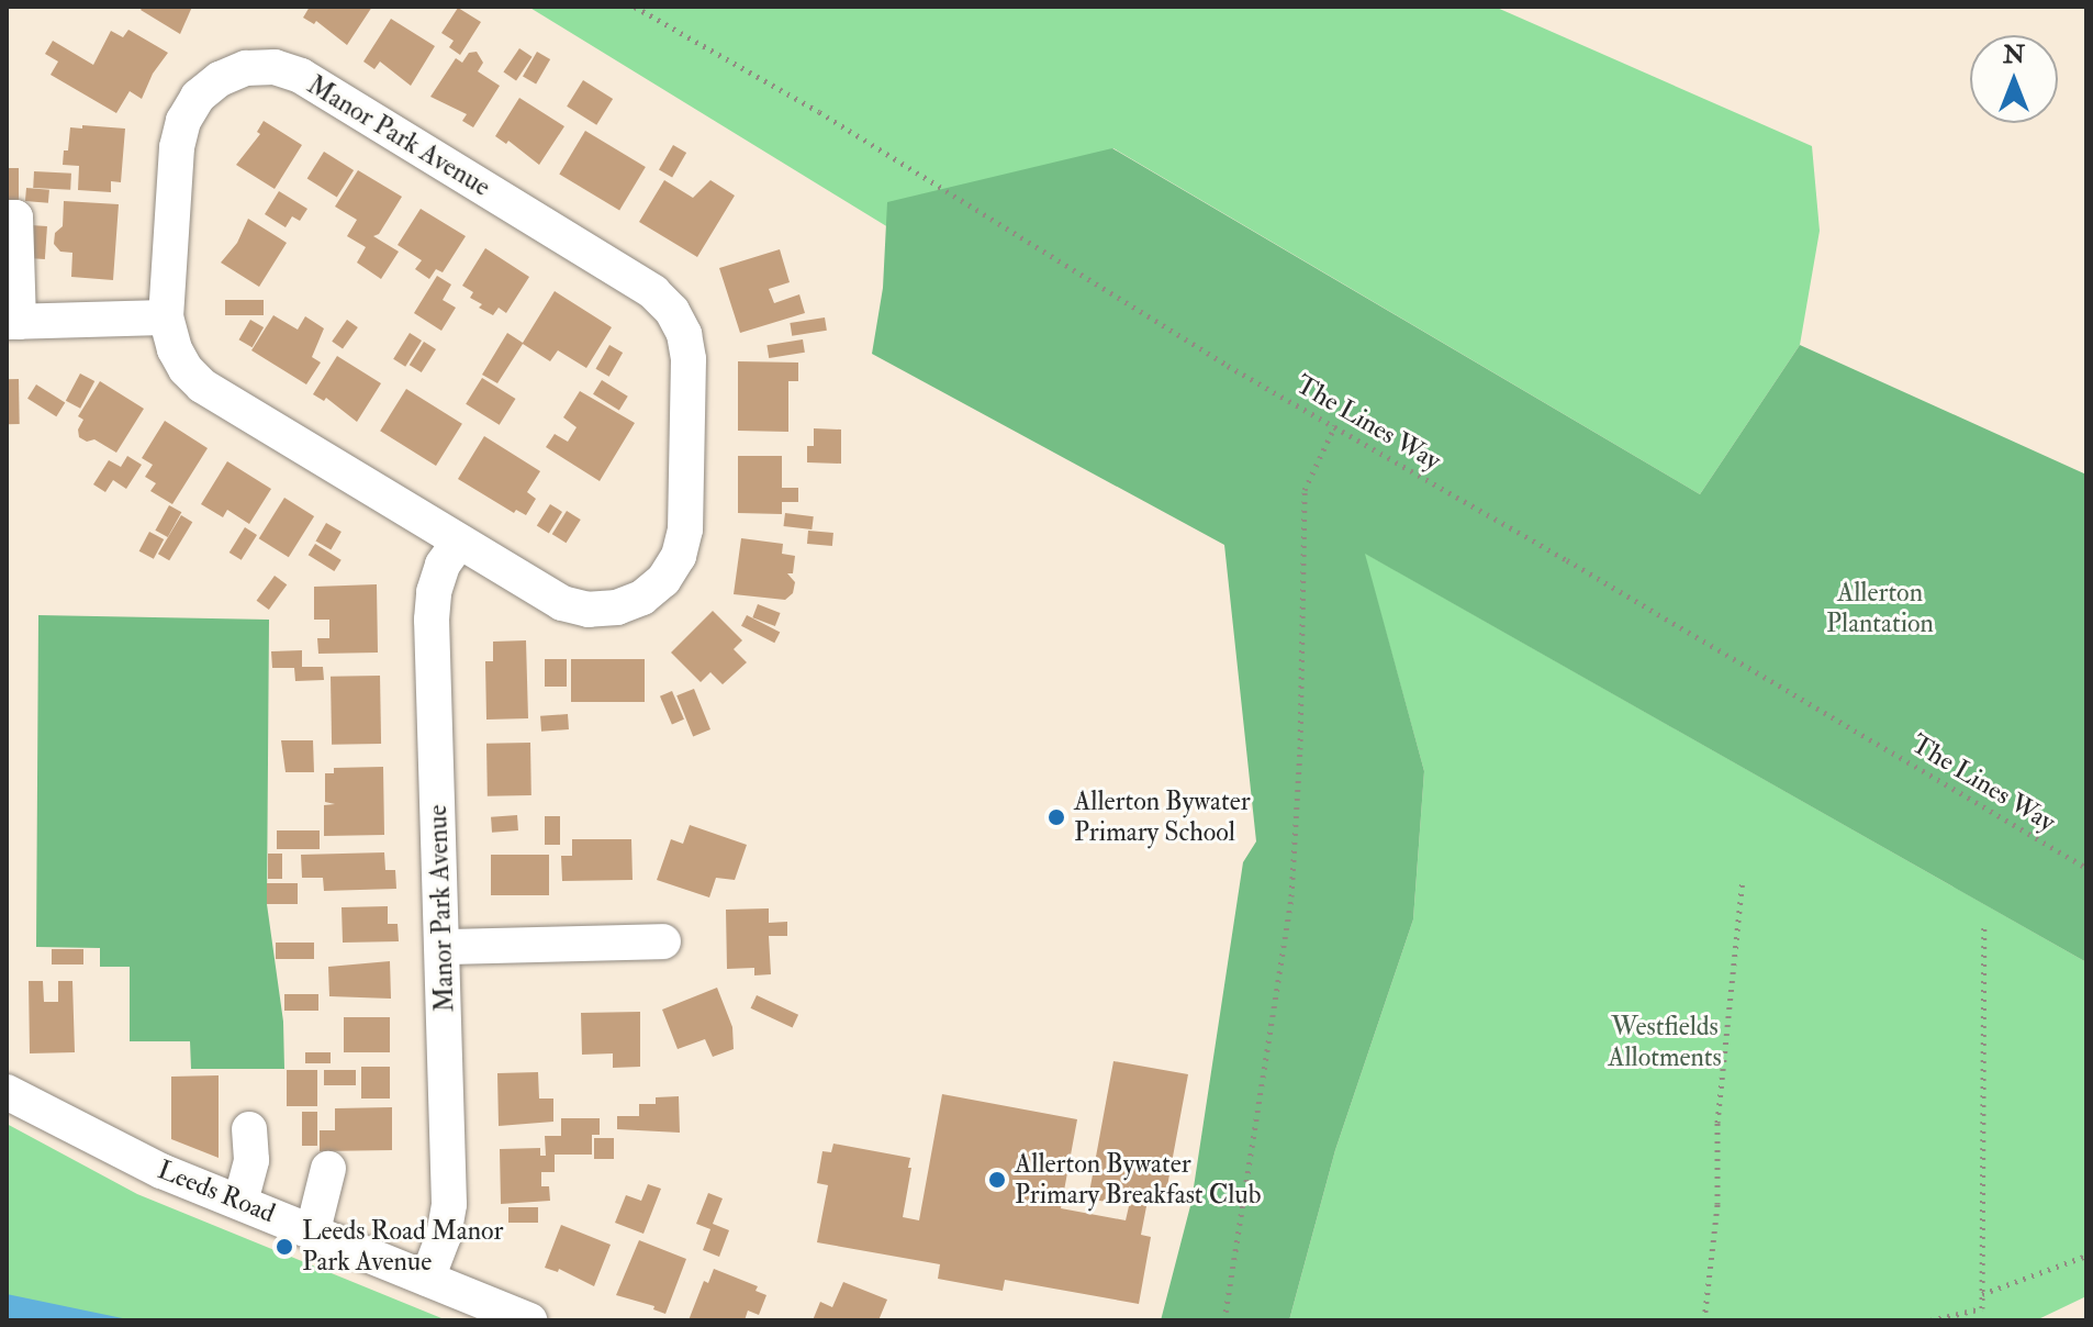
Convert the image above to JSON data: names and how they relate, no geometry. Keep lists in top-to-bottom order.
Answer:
{
  "streets": {
    "street": ["Manor Park Avenue", "Leeds Road"],
    "path": ["The Lines Way"]
  },
  "crossings": [
    ["Manor Park Avenue", "Leeds Road"]
  ],
  "parks": ["Allerton Plantation", "Westfields Allotments"],
  "places": ["Allerton Bywater Primary School", "Allerton Bywater Primary Breakfast Club", "Leeds Road Manor Park Avenue"],
  "north": "top"
}
